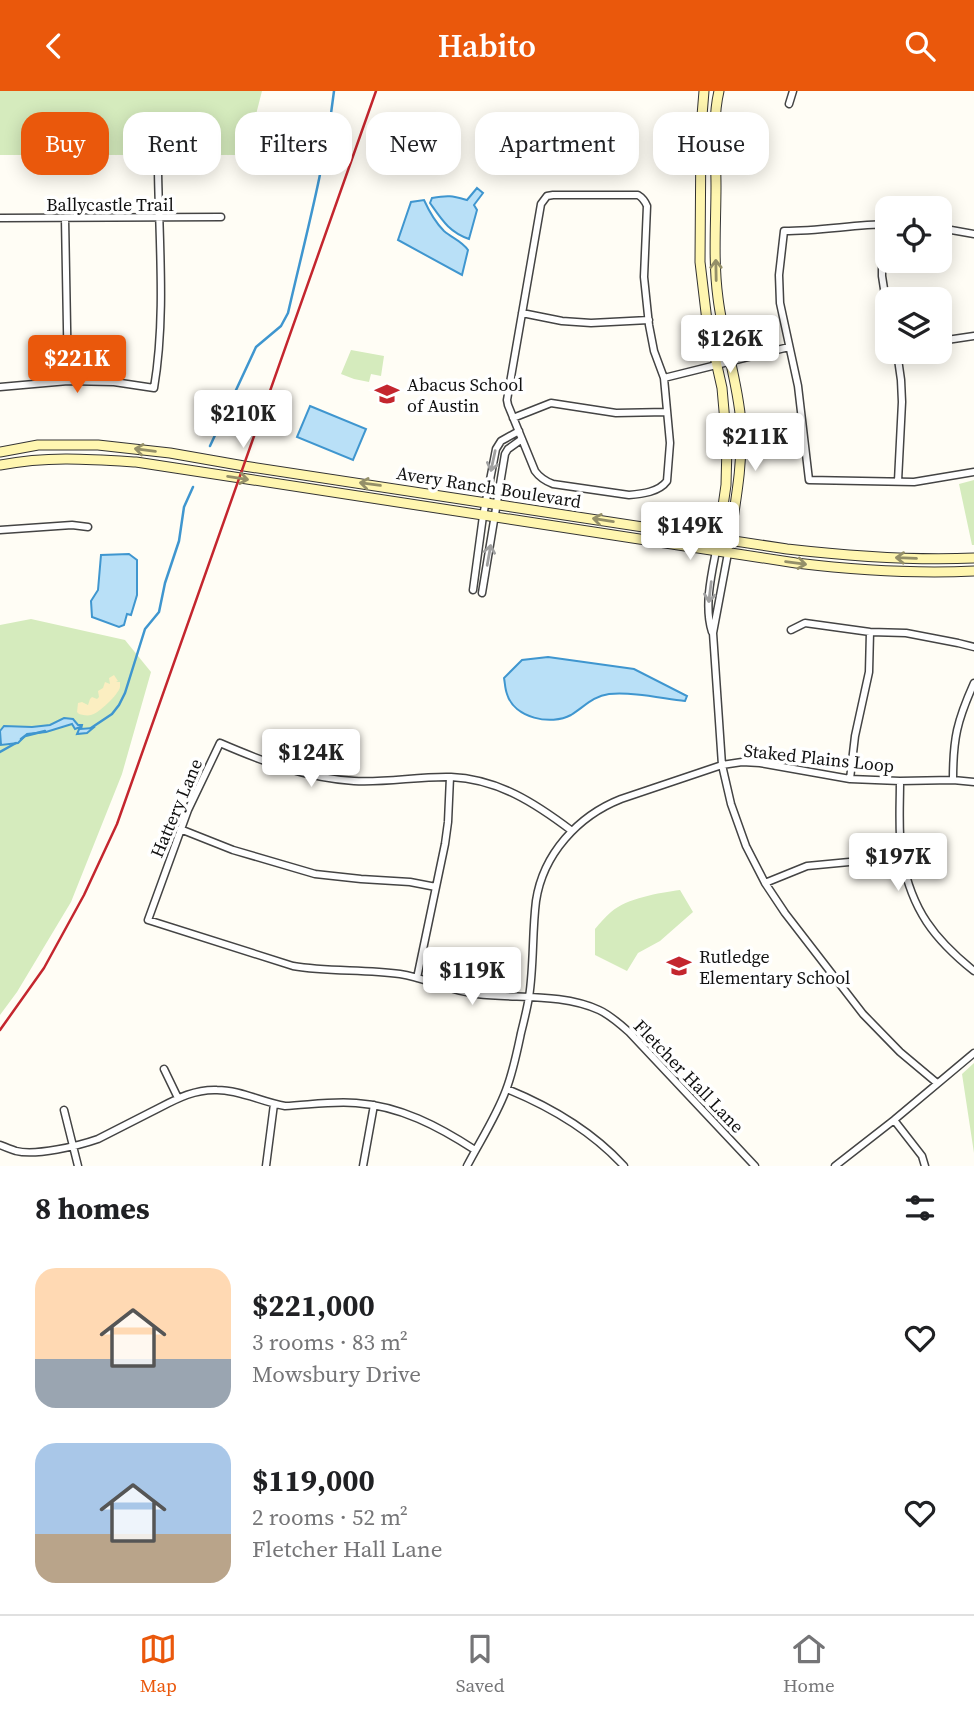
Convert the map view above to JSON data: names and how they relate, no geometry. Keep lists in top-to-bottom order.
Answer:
{
  "streets": {
    "main road": ["Avery Ranch Boulevard"],
    "street": [
      "Ballycastle Trail",
      "Staked Plains Loop",
      "Hattery Lane",
      "Fletcher Hall Lane"
    ]
  },
  "crossings": [
    ["Staked Plains Loop", "Hattery Lane"],
    ["Staked Plains Loop", "Fletcher Hall Lane"],
    ["Hattery Lane", "Fletcher Hall Lane"]
  ],
  "places": {
    "school or university": ["Abacus School of Austin", "Rutledge Elementary School"]
  },
  "page": {
    "header": "Habito",
    "chip": [
      "Buy",
      "Rent",
      "Filters",
      "New",
      "Apartment",
      "House"
    ],
    "price": [
      "$126K",
      "$221K",
      "$210K",
      "$211K",
      "$149K",
      "$124K",
      "$197K",
      "$119K"
    ],
    "heading": "8 homes",
    "list": [
      {
        "name": "$221,000",
        "note": "3 rooms · 83 m² · Mowsbury Drive"
      },
      {
        "name": "$119,000",
        "note": "2 rooms · 52 m² · Fletcher Hall Lane"
      }
    ],
    "tabs": ["Map", "Saved", "Home"]
  }
}
